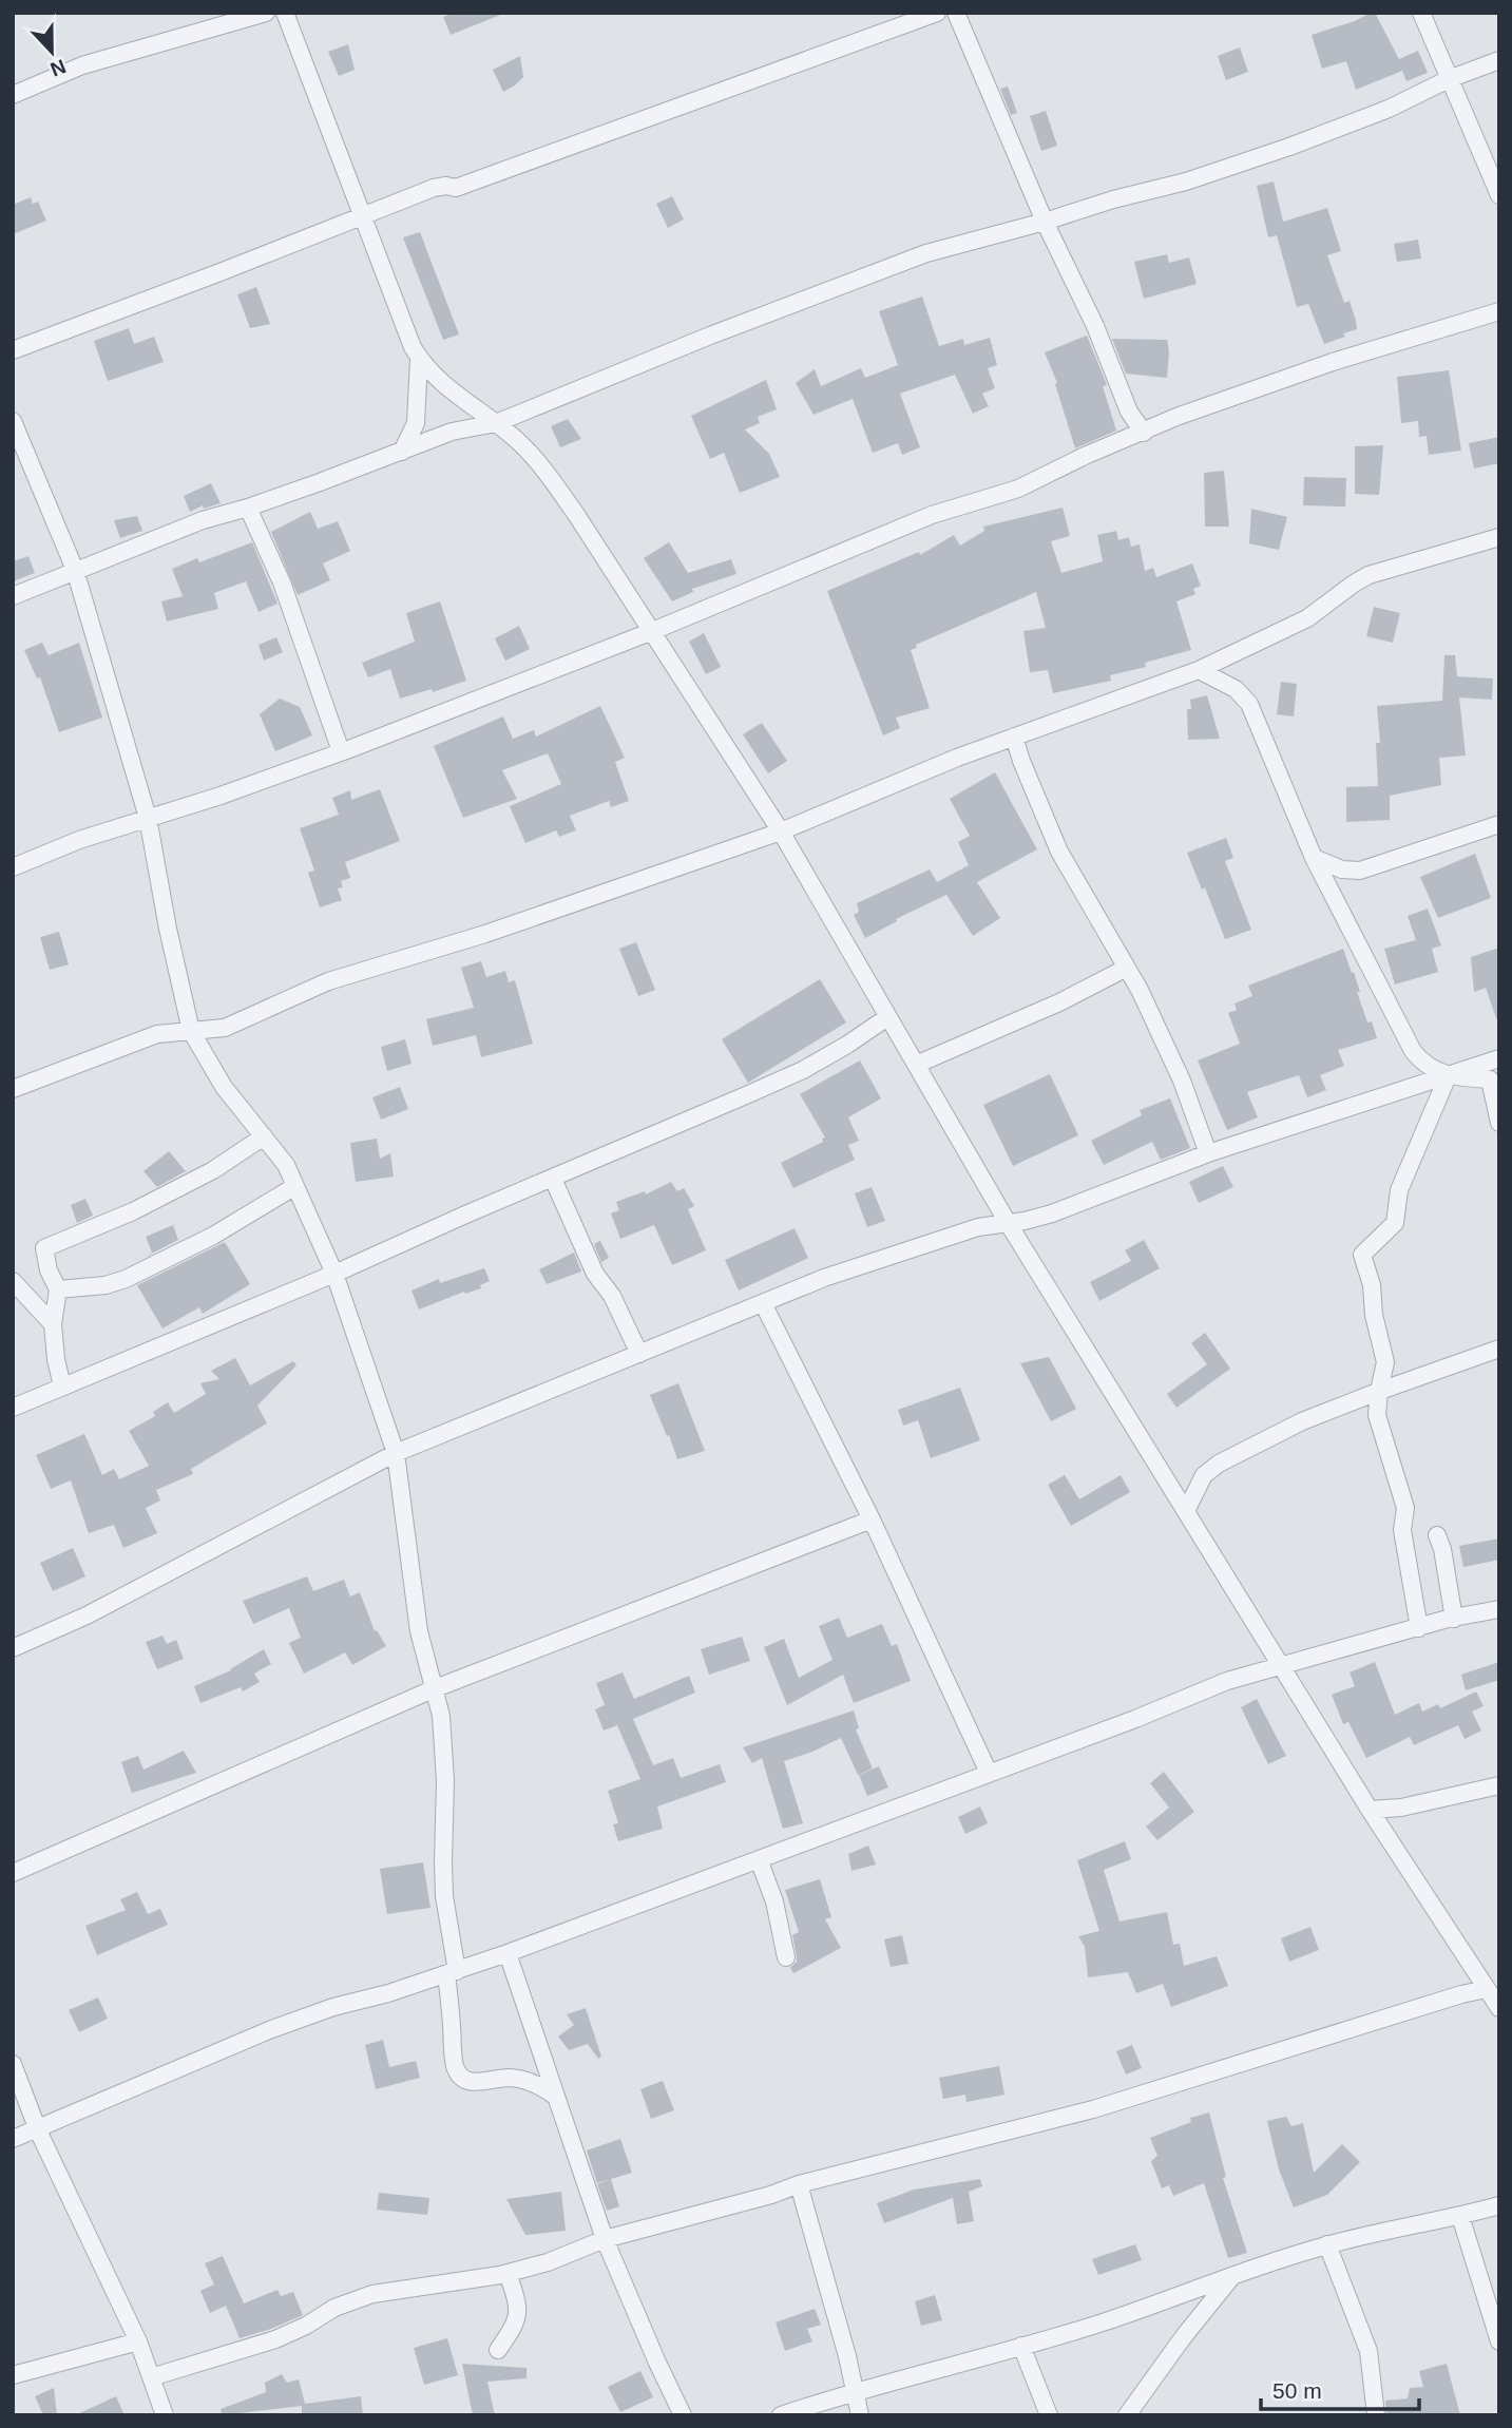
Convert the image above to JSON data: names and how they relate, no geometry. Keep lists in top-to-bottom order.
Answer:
{
  "scale_bar": "50 m",
  "north": "bottom"
}
